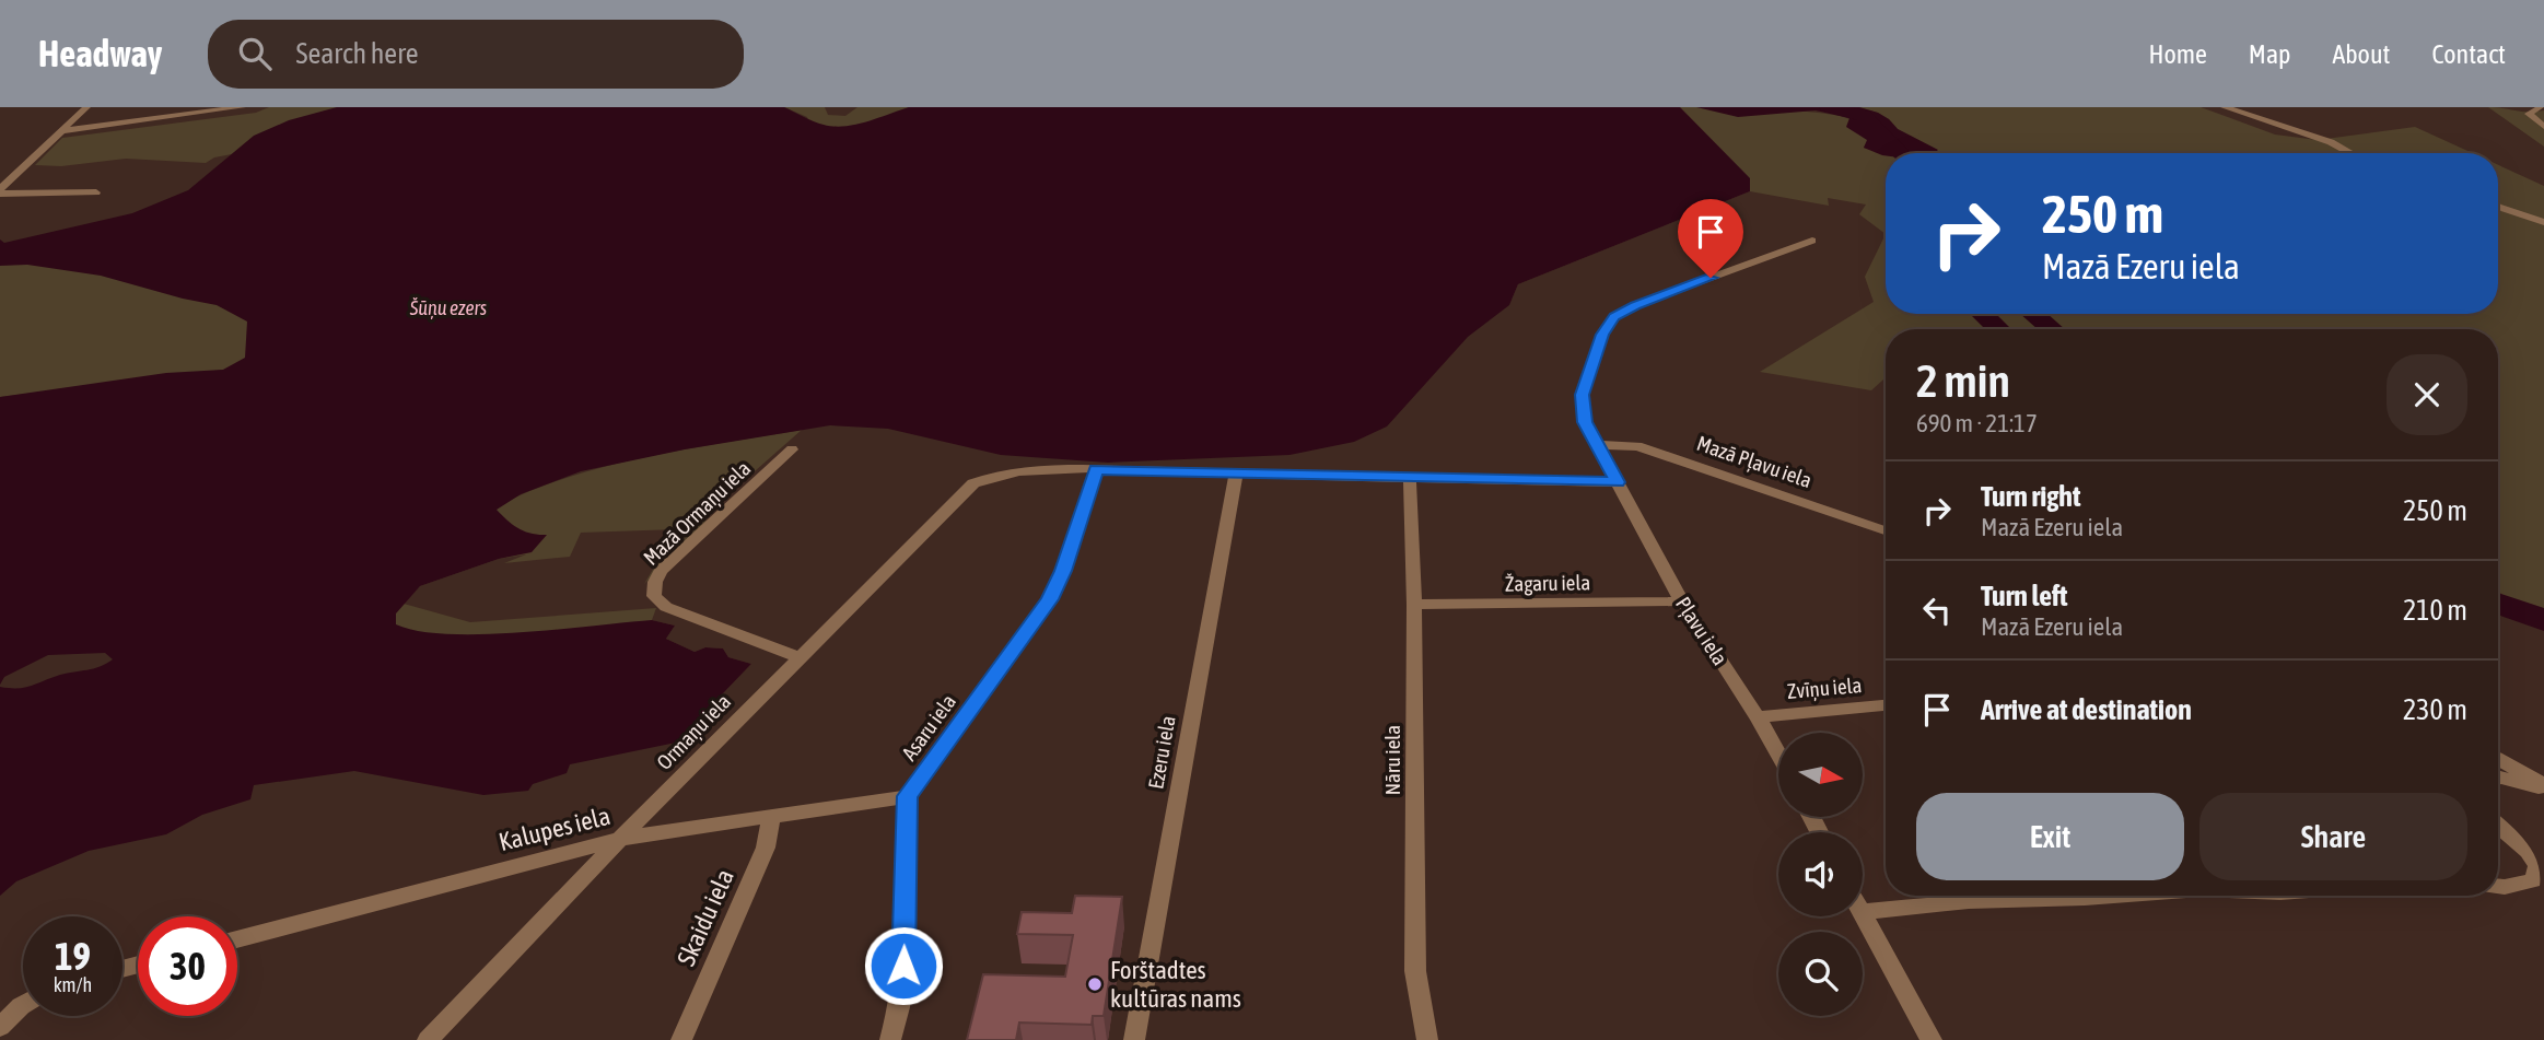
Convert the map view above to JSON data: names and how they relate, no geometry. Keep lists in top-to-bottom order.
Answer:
{
  "streets": {
    "street": [
      "Mazā Pļavu iela",
      "Mazā Ormaņu iela",
      "Žagaru iela",
      "Pļavu iela",
      "Zvīņu iela",
      "Asaru iela",
      "Ormaņu iela",
      "Ezeru iela",
      "Nāru iela",
      "Kalupes iela",
      "Skaidu iela"
    ]
  },
  "crossings": [
    ["Mazā Pļavu iela", "Pļavu iela"],
    ["Mazā Ormaņu iela", "Ormaņu iela"],
    ["Žagaru iela", "Pļavu iela"],
    ["Žagaru iela", "Nāru iela"],
    ["Pļavu iela", "Zvīņu iela"],
    ["Pļavu iela", "Ormaņu iela"],
    ["Asaru iela", "Ormaņu iela"],
    ["Asaru iela", "Kalupes iela"],
    ["Ormaņu iela", "Ezeru iela"],
    ["Ormaņu iela", "Nāru iela"],
    ["Ormaņu iela", "Kalupes iela"],
    ["Kalupes iela", "Skaidu iela"]
  ],
  "water": ["Šūņu ezers"],
  "places": ["Forštadtes kultūras nams"],
  "north": "right",
  "page": {
    "header": "Headway",
    "search": "Search here",
    "nav": [
      "Home",
      "Map",
      "About",
      "Contact"
    ],
    "turn": ["250 m", "Mazā Ezeru iela"],
    "heading": ["2 min", "690 m · 21:17"],
    "list": [
      {
        "name": "Turn right",
        "note": "Mazā Ezeru iela",
        "value": "250 m"
      },
      {
        "name": "Turn left",
        "note": "Mazā Ezeru iela",
        "value": "210 m"
      },
      {
        "name": "Arrive at destination",
        "value": "230 m"
      }
    ],
    "buttons": ["Exit", "Share"],
    "speed": "19 km/h",
    "limit": "30"
  }
}
